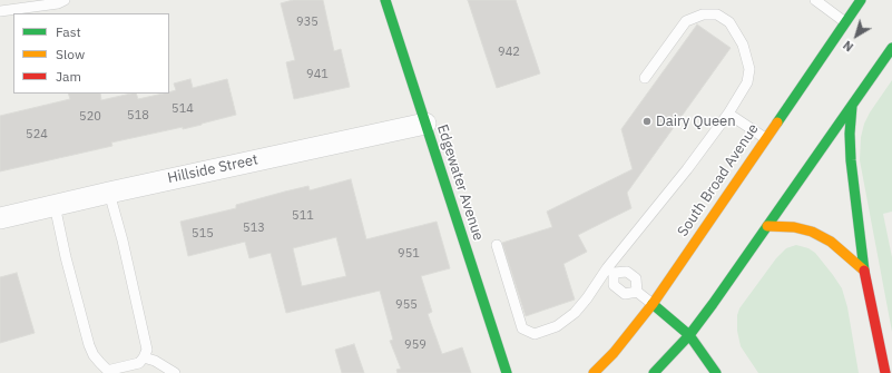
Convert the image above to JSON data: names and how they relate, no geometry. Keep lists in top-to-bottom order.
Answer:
{
  "streets": {
    "main road": ["South Broad Avenue", "Edgewater Avenue"],
    "street": ["Hillside Street"]
  },
  "crossings": [
    ["Hillside Street", "Edgewater Avenue"]
  ],
  "places": ["Dairy Queen"],
  "house_numbers": [
    "935",
    "942",
    "941",
    "514",
    "518",
    "520",
    "524",
    "511",
    "513",
    "515",
    "951",
    "955",
    "959"
  ],
  "legend": ["Fast", "Slow", "Jam"],
  "north": "bottom left"
}
